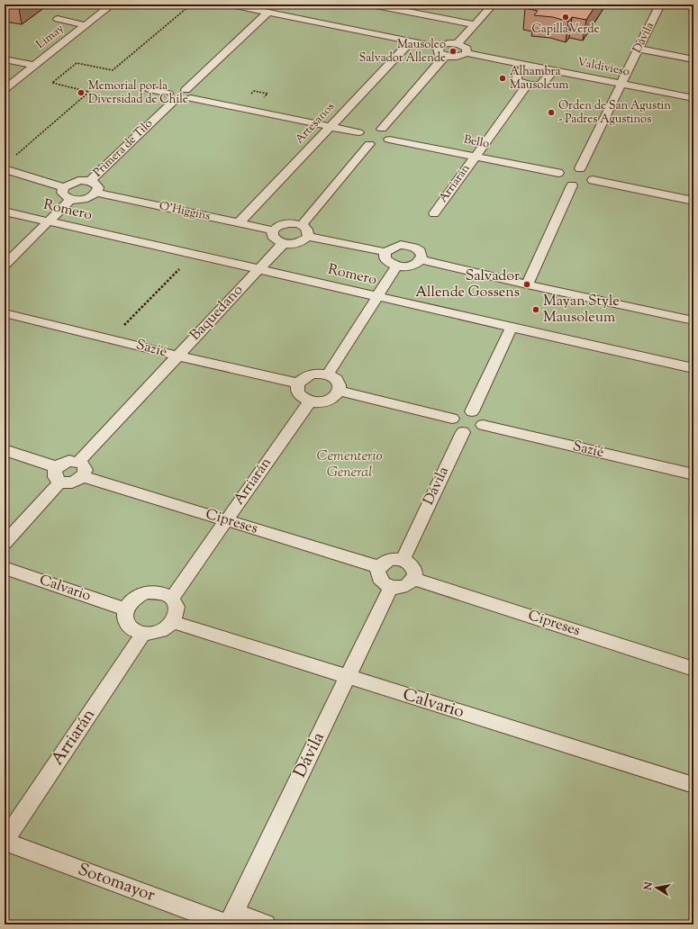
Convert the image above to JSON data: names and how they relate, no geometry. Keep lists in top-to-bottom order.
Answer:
{
  "streets": {
    "lane": [
      "Limay",
      "Dávila",
      "Valdivieso",
      "Artesanos",
      "Bello",
      "Primera de Tilo",
      "Arriarán",
      "Romero",
      "O'Higgins",
      "Baquedano",
      "Sazié",
      "Cipreses",
      "Calvario",
      "Sotomayor"
    ]
  },
  "crossings": [
    ["Dávila", "Valdivieso"],
    ["Dávila", "Sazié"],
    ["Dávila", "Cipreses"],
    ["Dávila", "Calvario"],
    ["Dávila", "Sotomayor"],
    ["Artesanos", "O'Higgins"],
    ["Bello", "Arriarán"],
    ["Arriarán", "Sazié"],
    ["Arriarán", "Cipreses"],
    ["Arriarán", "Calvario"],
    ["Arriarán", "Sotomayor"],
    ["Romero", "Baquedano"],
    ["Baquedano", "Sazié"],
    ["Baquedano", "Cipreses"]
  ],
  "parks": ["Cementerio General"],
  "places": [
    "Capilla_Verde",
    "Mausoleo Salvador Allende",
    "Alhambra Mausoleum",
    "Memorial por la Diversidad de Chile",
    "Orden de San Agustín - Padres Agustinos",
    "Salvador Allende Gossens",
    "Mayan Style Mausoleum"
  ],
  "north": "left"
}
